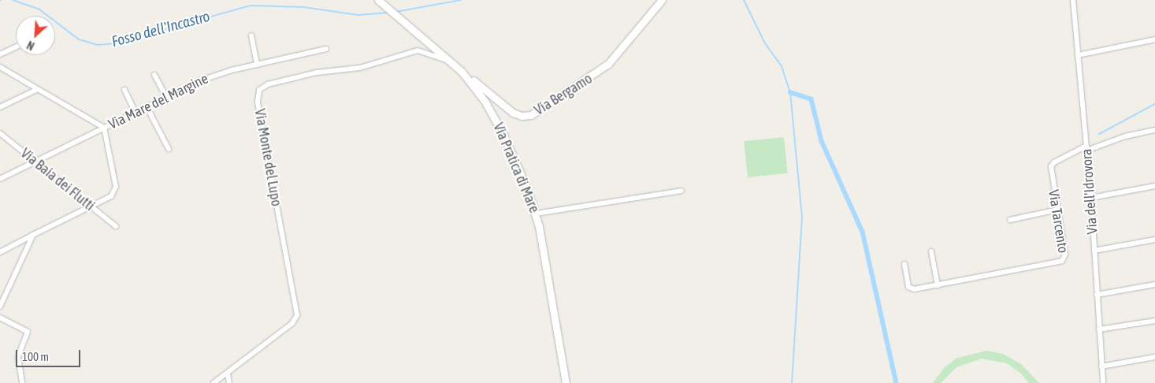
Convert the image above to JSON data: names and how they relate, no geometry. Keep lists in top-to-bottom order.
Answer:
{
  "streets": {
    "street": [
      "Via Bergamo",
      "Via Mare del Margine",
      "Via Monte del Lupo",
      "Via Pratica di Mare",
      "Via Baia dei Flutti",
      "Via dell'Idrovora",
      "Via Tarcento"
    ]
  },
  "crossings": [
    ["Via Bergamo", "Via Monte del Lupo"],
    ["Via Bergamo", "Via Pratica di Mare"],
    ["Via Mare del Margine", "Via Baia dei Flutti"],
    ["Via Monte del Lupo", "Via Pratica di Mare"],
    ["Via dell'Idrovora", "Via Tarcento"]
  ],
  "water": ["Fosso dell'Incastro"],
  "scale_bar": "100 m",
  "north": "bottom left"
}
